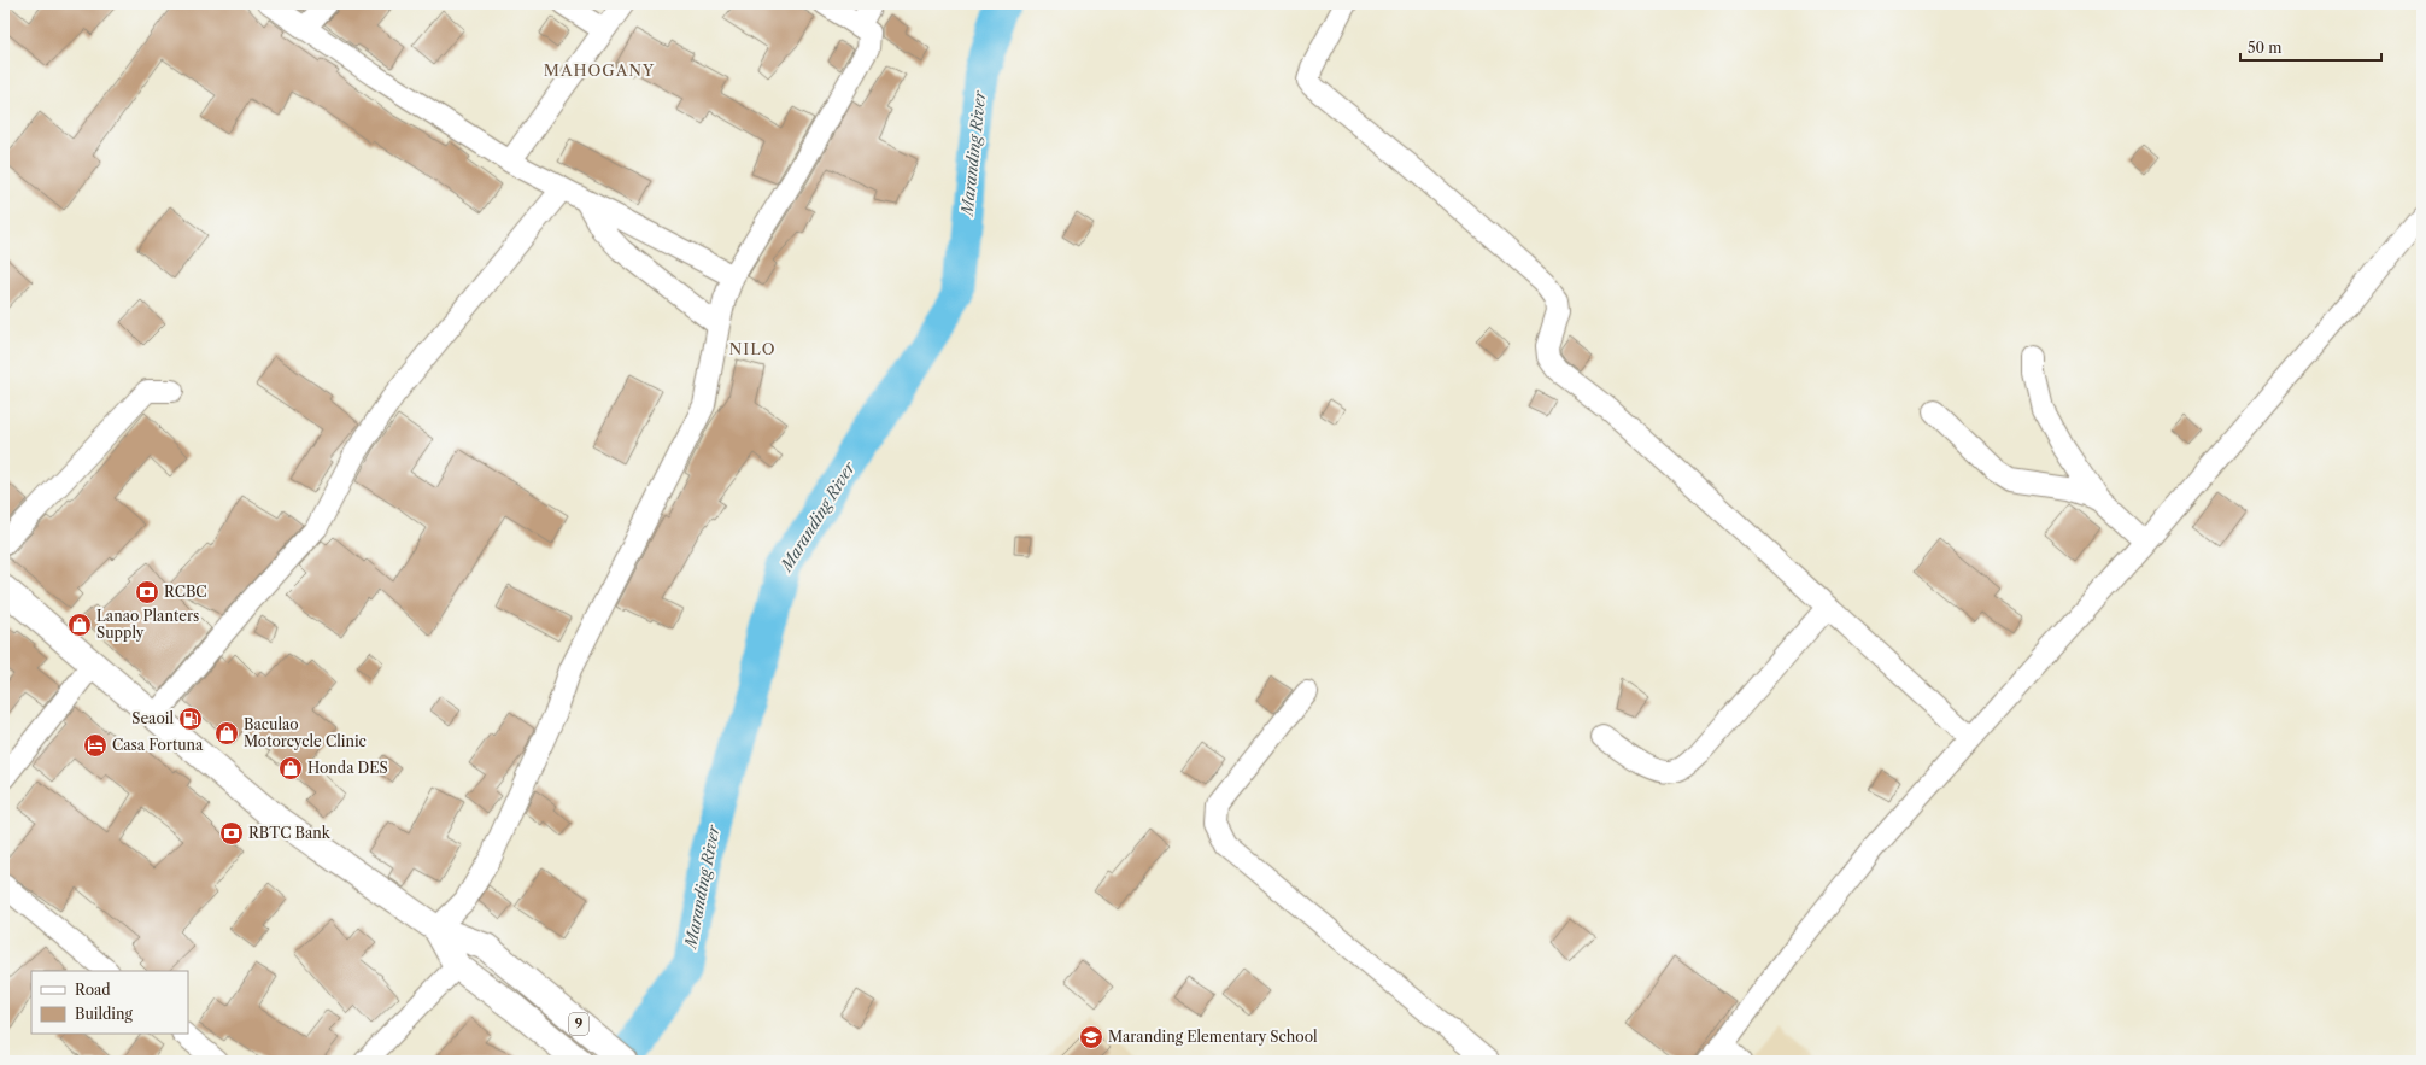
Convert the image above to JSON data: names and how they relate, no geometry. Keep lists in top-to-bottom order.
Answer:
{
  "streets": {
    "highway": ["9"]
  },
  "districts": ["MAHOGANY", "NILO"],
  "water": ["Maranding River"],
  "places": {
    "bank": ["RCBC", "RBTC Bank"],
    "shop": ["Lanao Planters Supply", "Baculao Motorcycle Clinic", "Honda DES"],
    "fuel station": ["Seaoil"],
    "hotel": ["Casa Fortuna"],
    "school or university": ["Maranding Elementary School"]
  },
  "legend": ["Road", "Building"],
  "scale_bar": "50 m"
}
